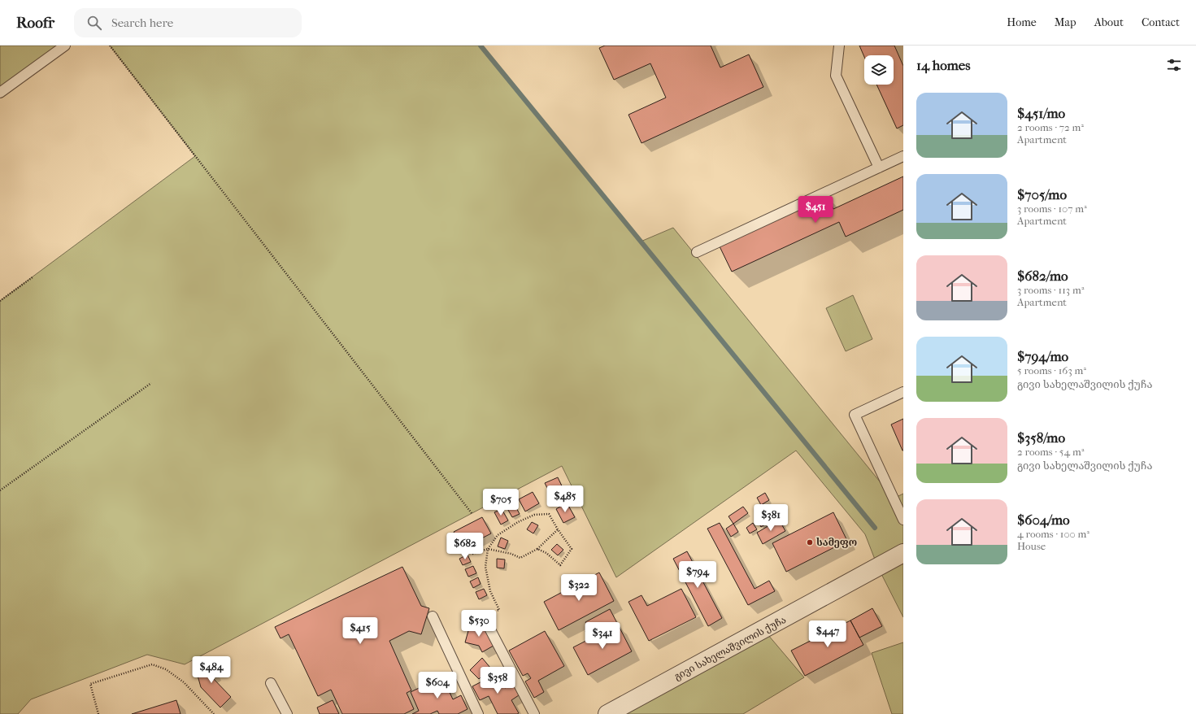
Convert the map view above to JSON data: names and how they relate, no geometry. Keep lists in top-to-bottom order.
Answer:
{
  "streets": {
    "street": ["გივი სახელაშვილის ქუჩა"]
  },
  "places": ["სამეფო"],
  "page": {
    "header": "Roofr",
    "search": "Search here",
    "nav": [
      "Home",
      "Map",
      "About",
      "Contact"
    ],
    "heading": "14 homes",
    "list": [
      {
        "name": "$451/mo",
        "note": "2 rooms · 72 m² · Apartment"
      },
      {
        "name": "$705/mo",
        "note": "3 rooms · 107 m² · Apartment"
      },
      {
        "name": "$682/mo",
        "note": "3 rooms · 113 m² · Apartment"
      },
      {
        "name": "$794/mo",
        "note": "5 rooms · 163 m² · გივი სახელაშვილის ქუჩა"
      },
      {
        "name": "$358/mo",
        "note": "2 rooms · 54 m² · გივი სახელაშვილის ქუჩა"
      },
      {
        "name": "$604/mo",
        "note": "4 rooms · 100 m² · House"
      }
    ],
    "price": [
      "$451",
      "$485",
      "$705",
      "$381",
      "$682",
      "$794",
      "$322",
      "$530",
      "$415",
      "$447",
      "$341",
      "$484",
      "$358",
      "$604"
    ]
  }
}
